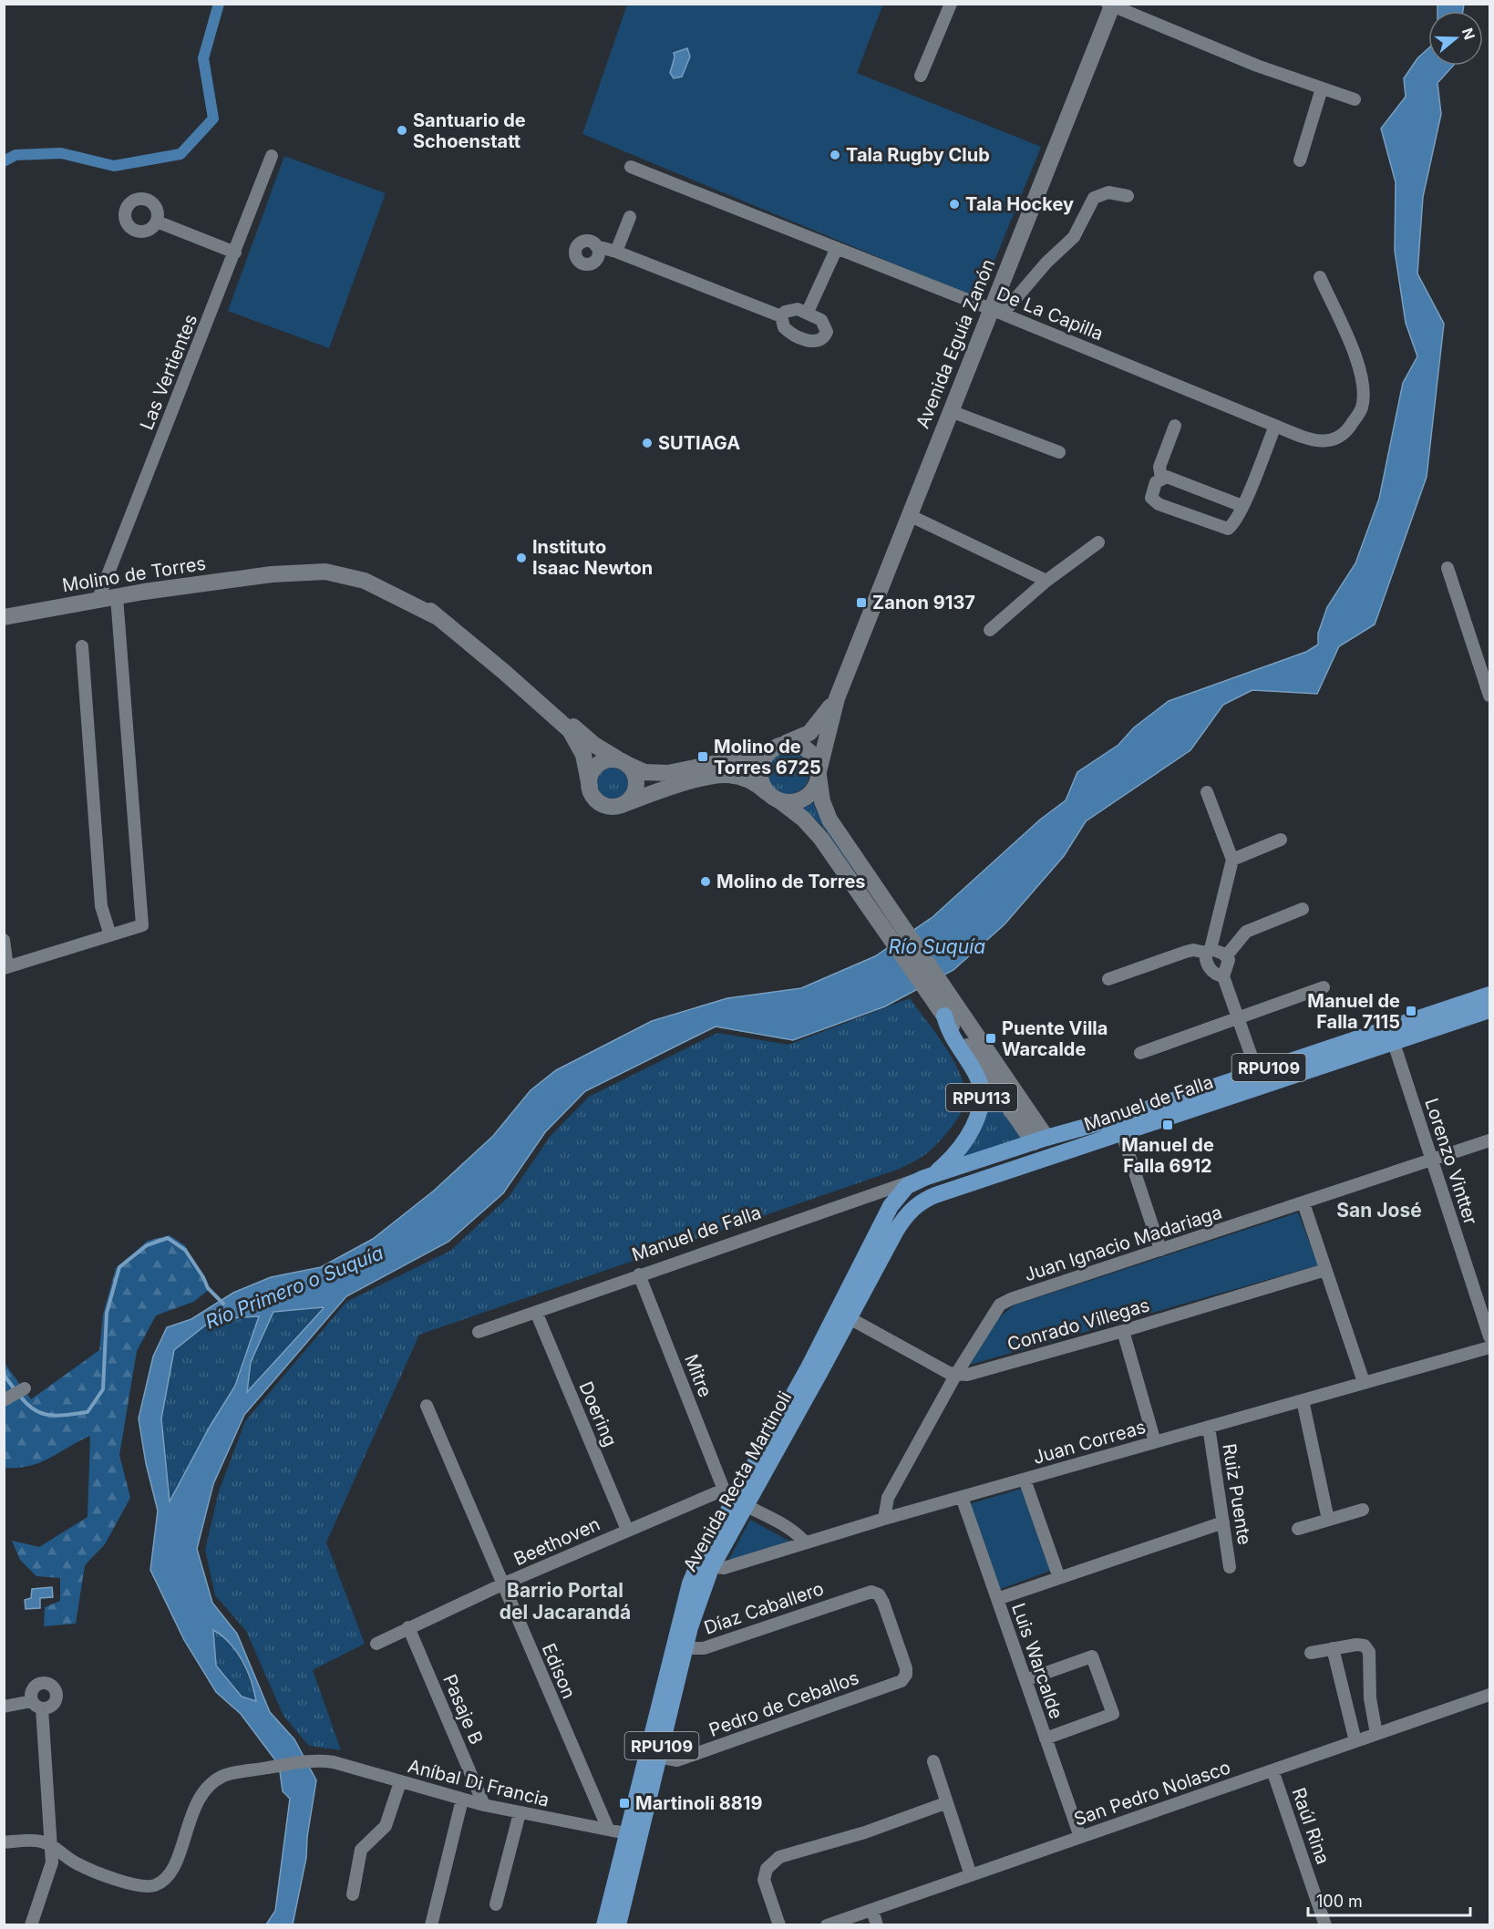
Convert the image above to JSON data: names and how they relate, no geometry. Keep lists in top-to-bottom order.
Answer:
{
  "streets": {
    "main road": [
      "Avenida Eguía Zanón",
      "Molino de Torres",
      "RPU109",
      "RPU113",
      "Manuel de Falla",
      "Avenida Recta Martinoli"
    ],
    "street": [
      "De La Capilla",
      "Las Vertientes",
      "Lorenzo Vintter",
      "Juan Ignacio Madariaga",
      "Conrado Villegas",
      "Mitre",
      "Doering",
      "Juan Correas",
      "Ruiz Puente",
      "Beethoven",
      "Díaz Caballero",
      "Luis Warcalde",
      "Edison",
      "Pedro de Ceballos",
      "Pasaje B",
      "Aníbal Di Francia",
      "San Pedro Nolasco",
      "Raúl Rina"
    ]
  },
  "crossings": [
    ["De La Capilla", "Avenida Eguía Zanón"],
    ["Avenida Eguía Zanón", "Molino de Torres"],
    ["Avenida Eguía Zanón", "RPU113"],
    ["Las Vertientes", "Molino de Torres"],
    ["Molino de Torres", "RPU113"],
    ["RPU113", "Manuel de Falla"],
    ["RPU113", "Avenida Recta Martinoli"],
    ["Manuel de Falla", "Lorenzo Vintter"],
    ["Manuel de Falla", "Mitre"],
    ["Manuel de Falla", "Doering"],
    ["Manuel de Falla", "Avenida Recta Martinoli"],
    ["Lorenzo Vintter", "Juan Ignacio Madariaga"],
    ["Juan Ignacio Madariaga", "Conrado Villegas"],
    ["Juan Ignacio Madariaga", "Juan Correas"],
    ["Mitre", "Avenida Recta Martinoli"],
    ["Mitre", "Beethoven"],
    ["Doering", "Beethoven"],
    ["Juan Correas", "Avenida Recta Martinoli"],
    ["Juan Correas", "Ruiz Puente"],
    ["Juan Correas", "Luis Warcalde"],
    ["Avenida Recta Martinoli", "Beethoven"],
    ["Avenida Recta Martinoli", "Díaz Caballero"],
    ["Avenida Recta Martinoli", "Pedro de Ceballos"],
    ["Avenida Recta Martinoli", "Aníbal Di Francia"],
    ["Beethoven", "Edison"],
    ["Beethoven", "Pasaje B"],
    ["Díaz Caballero", "Pedro de Ceballos"],
    ["Luis Warcalde", "San Pedro Nolasco"],
    ["Edison", "Aníbal Di Francia"],
    ["Pasaje B", "Aníbal Di Francia"],
    ["San Pedro Nolasco", "Raúl Rina"]
  ],
  "districts": ["San José", "Barrio Portal del Jacarandá"],
  "water": ["Río Suquía", "Río Primero o Suquía"],
  "places": {
    "other": [
      "Santuario de Schoenstatt",
      "Tala Rugby Club",
      "Tala Hockey",
      "SUTIAGA",
      "Instituto Isaac Newton",
      "Molino de Torres"
    ],
    "transit": [
      "Zanon 9137",
      "Molino de Torres 6725",
      "Manuel de Falla 7115",
      "Puente Villa Warcalde",
      "Manuel de Falla 6912",
      "Martinoli 8819"
    ]
  },
  "scale_bar": "100 m",
  "north": "right"
}
